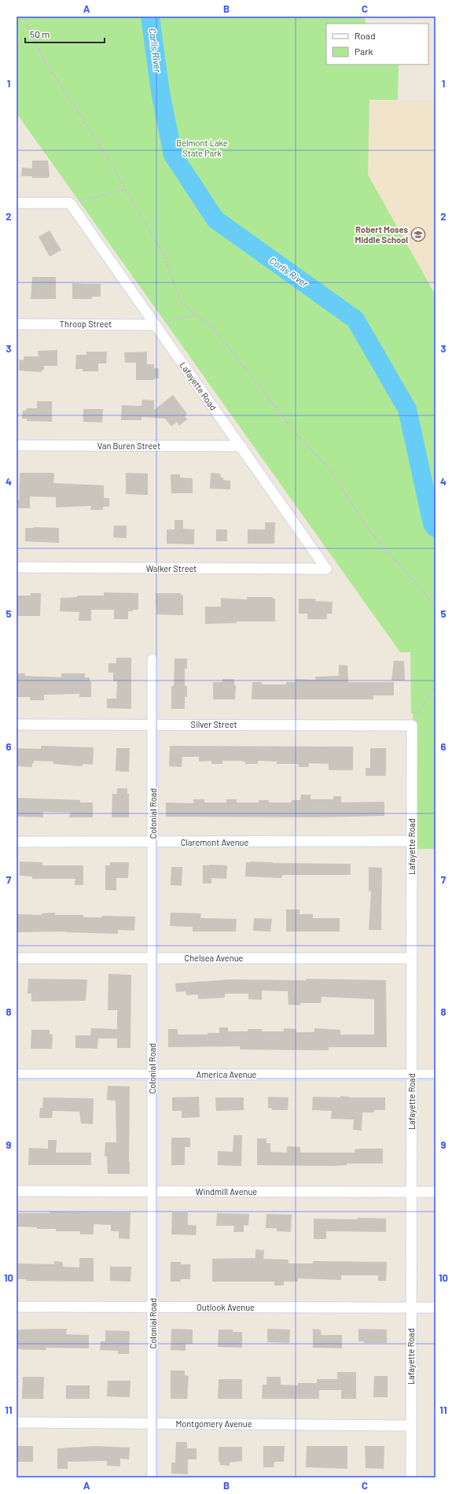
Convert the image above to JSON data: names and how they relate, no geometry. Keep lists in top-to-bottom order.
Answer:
{
  "streets": {
    "street": [
      "Throop Street",
      "Lafayette Road",
      "Van Buren Street",
      "Walker Street",
      "Silver Street",
      "Colonial Road",
      "Claremont Avenue",
      "Chelsea Avenue",
      "America Avenue",
      "Windmill Avenue",
      "Outlook Avenue",
      "Montgomery Avenue"
    ]
  },
  "crossings": [
    ["Throop Street", "Lafayette Road"],
    ["Lafayette Road", "Van Buren Street"],
    ["Lafayette Road", "Walker Street"],
    ["Lafayette Road", "Silver Street"],
    ["Lafayette Road", "Claremont Avenue"],
    ["Lafayette Road", "Chelsea Avenue"],
    ["Lafayette Road", "America Avenue"],
    ["Lafayette Road", "Windmill Avenue"],
    ["Lafayette Road", "Outlook Avenue"],
    ["Lafayette Road", "Montgomery Avenue"],
    ["Silver Street", "Colonial Road"],
    ["Colonial Road", "Claremont Avenue"],
    ["Colonial Road", "Chelsea Avenue"],
    ["Colonial Road", "America Avenue"],
    ["Colonial Road", "Windmill Avenue"],
    ["Colonial Road", "Outlook Avenue"],
    ["Colonial Road", "Montgomery Avenue"]
  ],
  "water": ["Carlls River"],
  "parks": ["Belmont Lake State Park"],
  "places": {
    "school or university": ["Robert Moses Middle School"]
  },
  "legend": ["Road", "Park"],
  "scale_bar": "50 m",
  "grid": {
    "columns": ["A", "B", "C"],
    "rows": [
      "1",
      "2",
      "3",
      "4",
      "5",
      "6",
      "7",
      "8",
      "9",
      "10",
      "11"
    ]
  }
}
